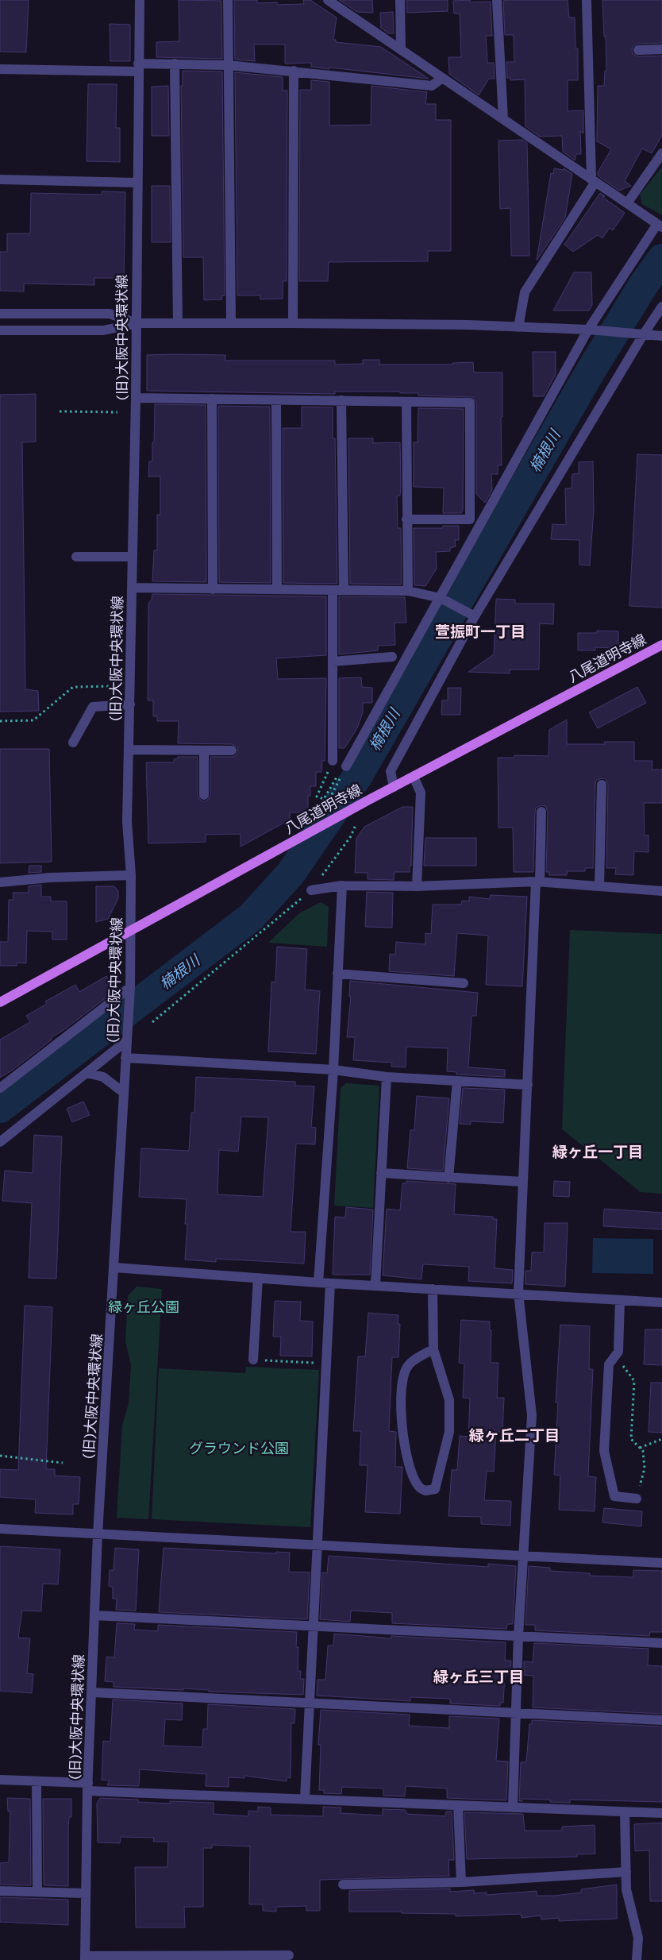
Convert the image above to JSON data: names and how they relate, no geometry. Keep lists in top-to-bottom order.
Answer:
{
  "streets": {
    "main road": ["八尾道明寺線"],
    "street": ["(旧)大阪中央環状線"]
  },
  "crossings": [
    ["(旧)大阪中央環状線", "八尾道明寺線"]
  ],
  "districts": [
    "萱振町一丁目",
    "緑ヶ丘一丁目",
    "緑ヶ丘二丁目",
    "緑ヶ丘三丁目"
  ],
  "water": ["楠根川"],
  "parks": ["緑ヶ丘公園", "グラウンド公園"]
}
